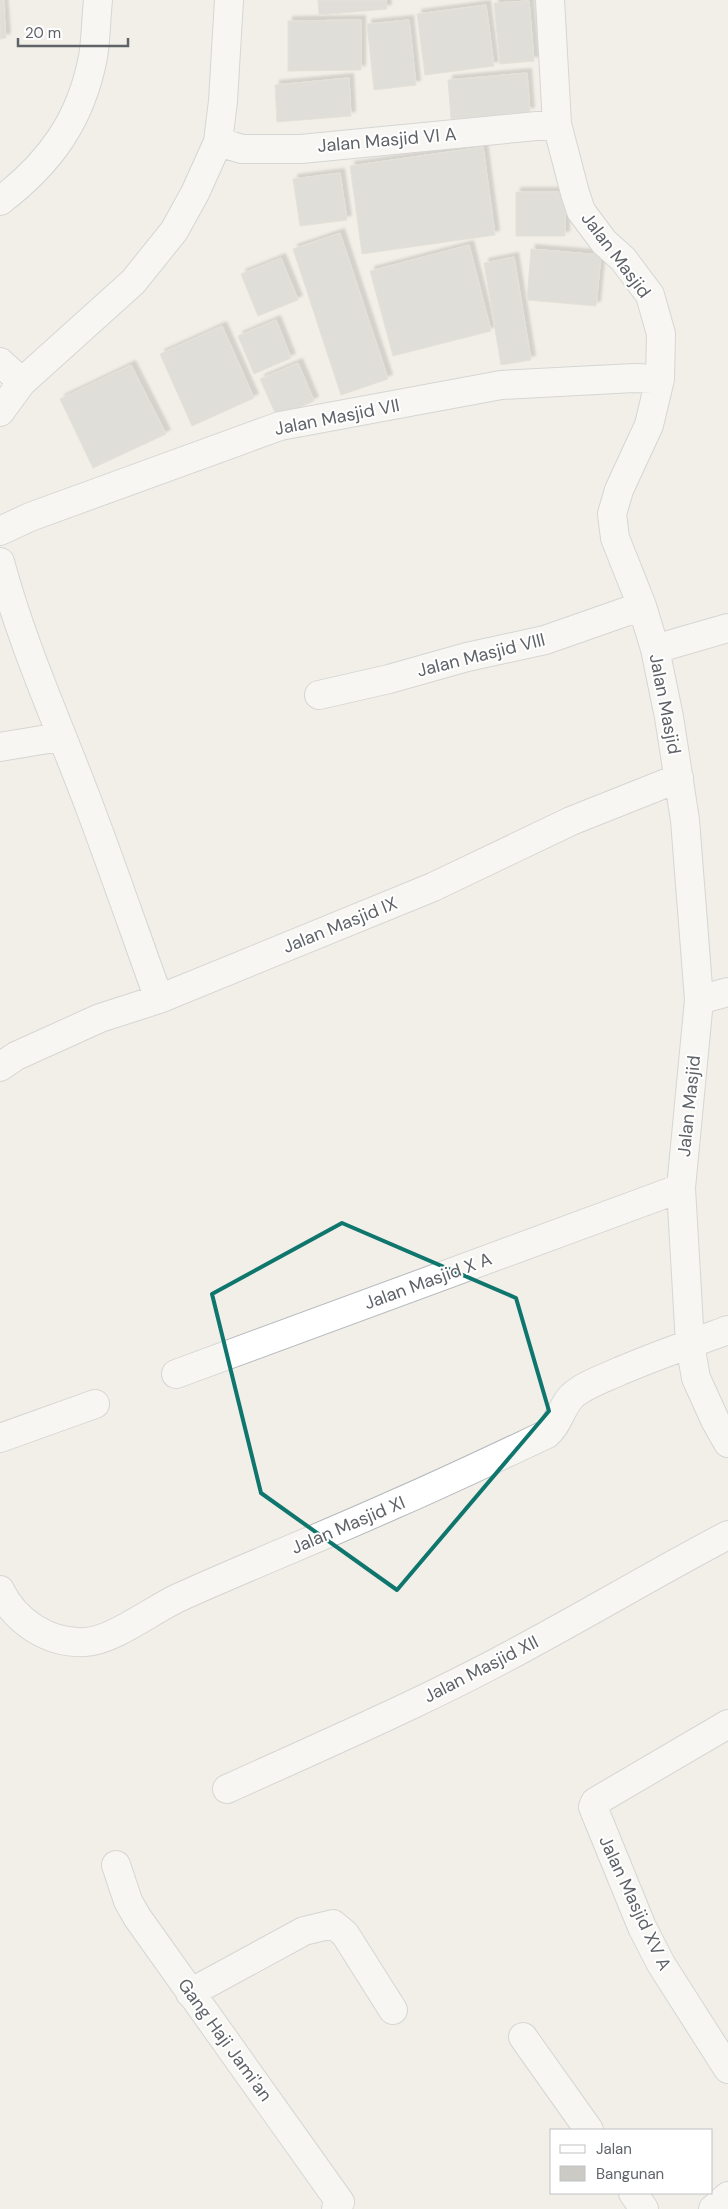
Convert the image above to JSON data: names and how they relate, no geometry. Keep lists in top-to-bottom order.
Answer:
{
  "streets": {
    "street": [
      "Jalan Masjid VI A",
      "Jalan Masjid",
      "Jalan Masjid VII",
      "Jalan Masjid VIII",
      "Jalan Masjid IX",
      "Jalan Masjid X A",
      "Jalan Masjid XI",
      "Jalan Masjid XII",
      "Jalan Masjid XV A",
      "Gang Haji Jami'an"
    ]
  },
  "crossings": [
    ["Jalan Masjid VI A", "Jalan Masjid"],
    ["Jalan Masjid", "Jalan Masjid VII"],
    ["Jalan Masjid", "Jalan Masjid VIII"],
    ["Jalan Masjid", "Jalan Masjid IX"],
    ["Jalan Masjid", "Jalan Masjid X A"],
    ["Jalan Masjid", "Jalan Masjid XI"]
  ],
  "legend": ["Jalan", "Bangunan"],
  "scale_bar": "20 m"
}
